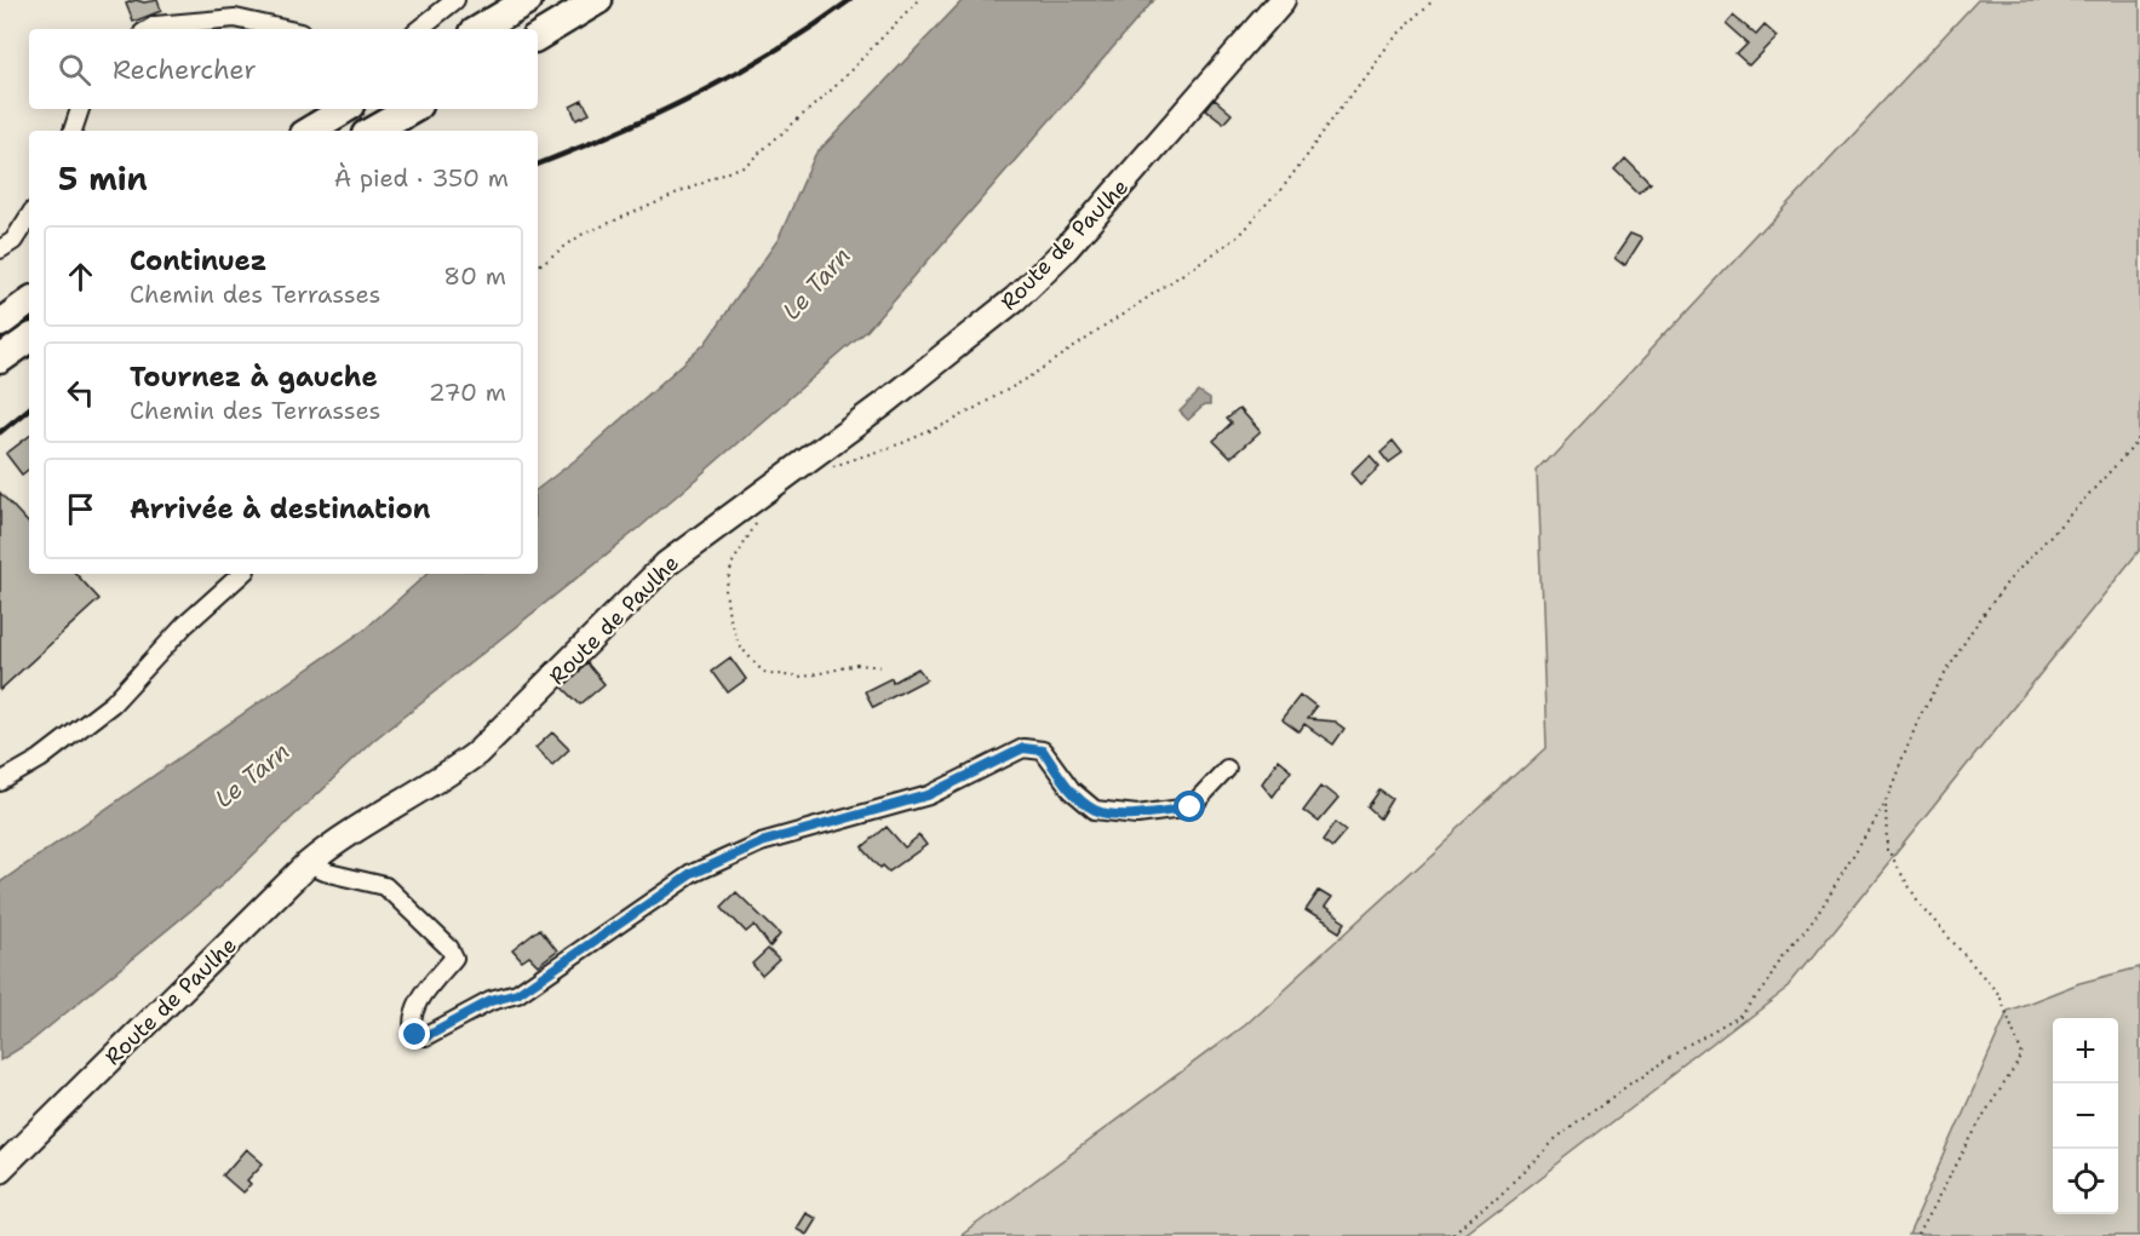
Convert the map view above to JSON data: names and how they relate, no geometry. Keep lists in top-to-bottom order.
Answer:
{
  "streets": {
    "street": ["Route de Paulhe"]
  },
  "water": ["Le Tarn"],
  "page": {
    "search": "Rechercher",
    "heading": ["5 min", "À pied · 350 m"],
    "list": [
      ["Continuez", "Chemin des Terrasses", "80 m"],
      ["Tournez à gauche", "Chemin des Terrasses", "270 m"],
      "Arrivée à destination"
    ],
    "map_buttons": ["+", "−"]
  }
}
